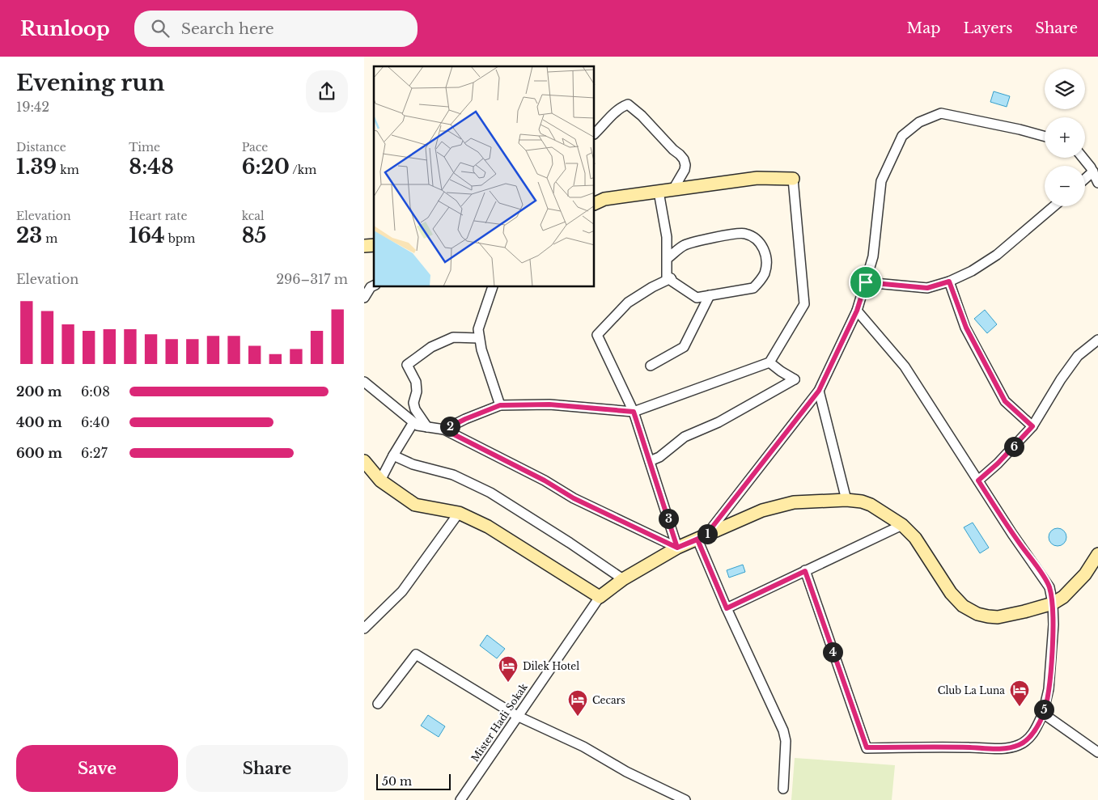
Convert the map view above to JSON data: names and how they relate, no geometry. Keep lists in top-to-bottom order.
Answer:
{
  "streets": {
    "street": ["Mister Hadi Sokak"]
  },
  "places": {
    "hotel": ["Dilek Hotel", "Club La Luna", "Cecars"]
  },
  "scale_bar": "50 m",
  "page": {
    "header": "Runloop",
    "search": "Search here",
    "nav": ["Map", "Layers", "Share"],
    "heading": ["Evening run", "19:42"],
    "map_buttons": ["+", "−"],
    "stats": [
      ["Distance", "1.39 km"],
      ["Time", "8:48"],
      ["Pace", "6:20 /km"],
      ["Elevation", "23 m"],
      ["Heart rate", "164 bpm"],
      ["kcal", "85"]
    ],
    "chart": ["Elevation", "296–317 m"],
    "list": [
      {
        "name": "200 m",
        "note": "6:08"
      },
      {
        "name": "400 m",
        "note": "6:40"
      },
      {
        "name": "600 m",
        "note": "6:27"
      }
    ],
    "pins": [
      "2",
      "6",
      "3",
      "1",
      "4",
      "5"
    ],
    "buttons": ["Save", "Share"],
    "scale": "50 m"
  }
}
